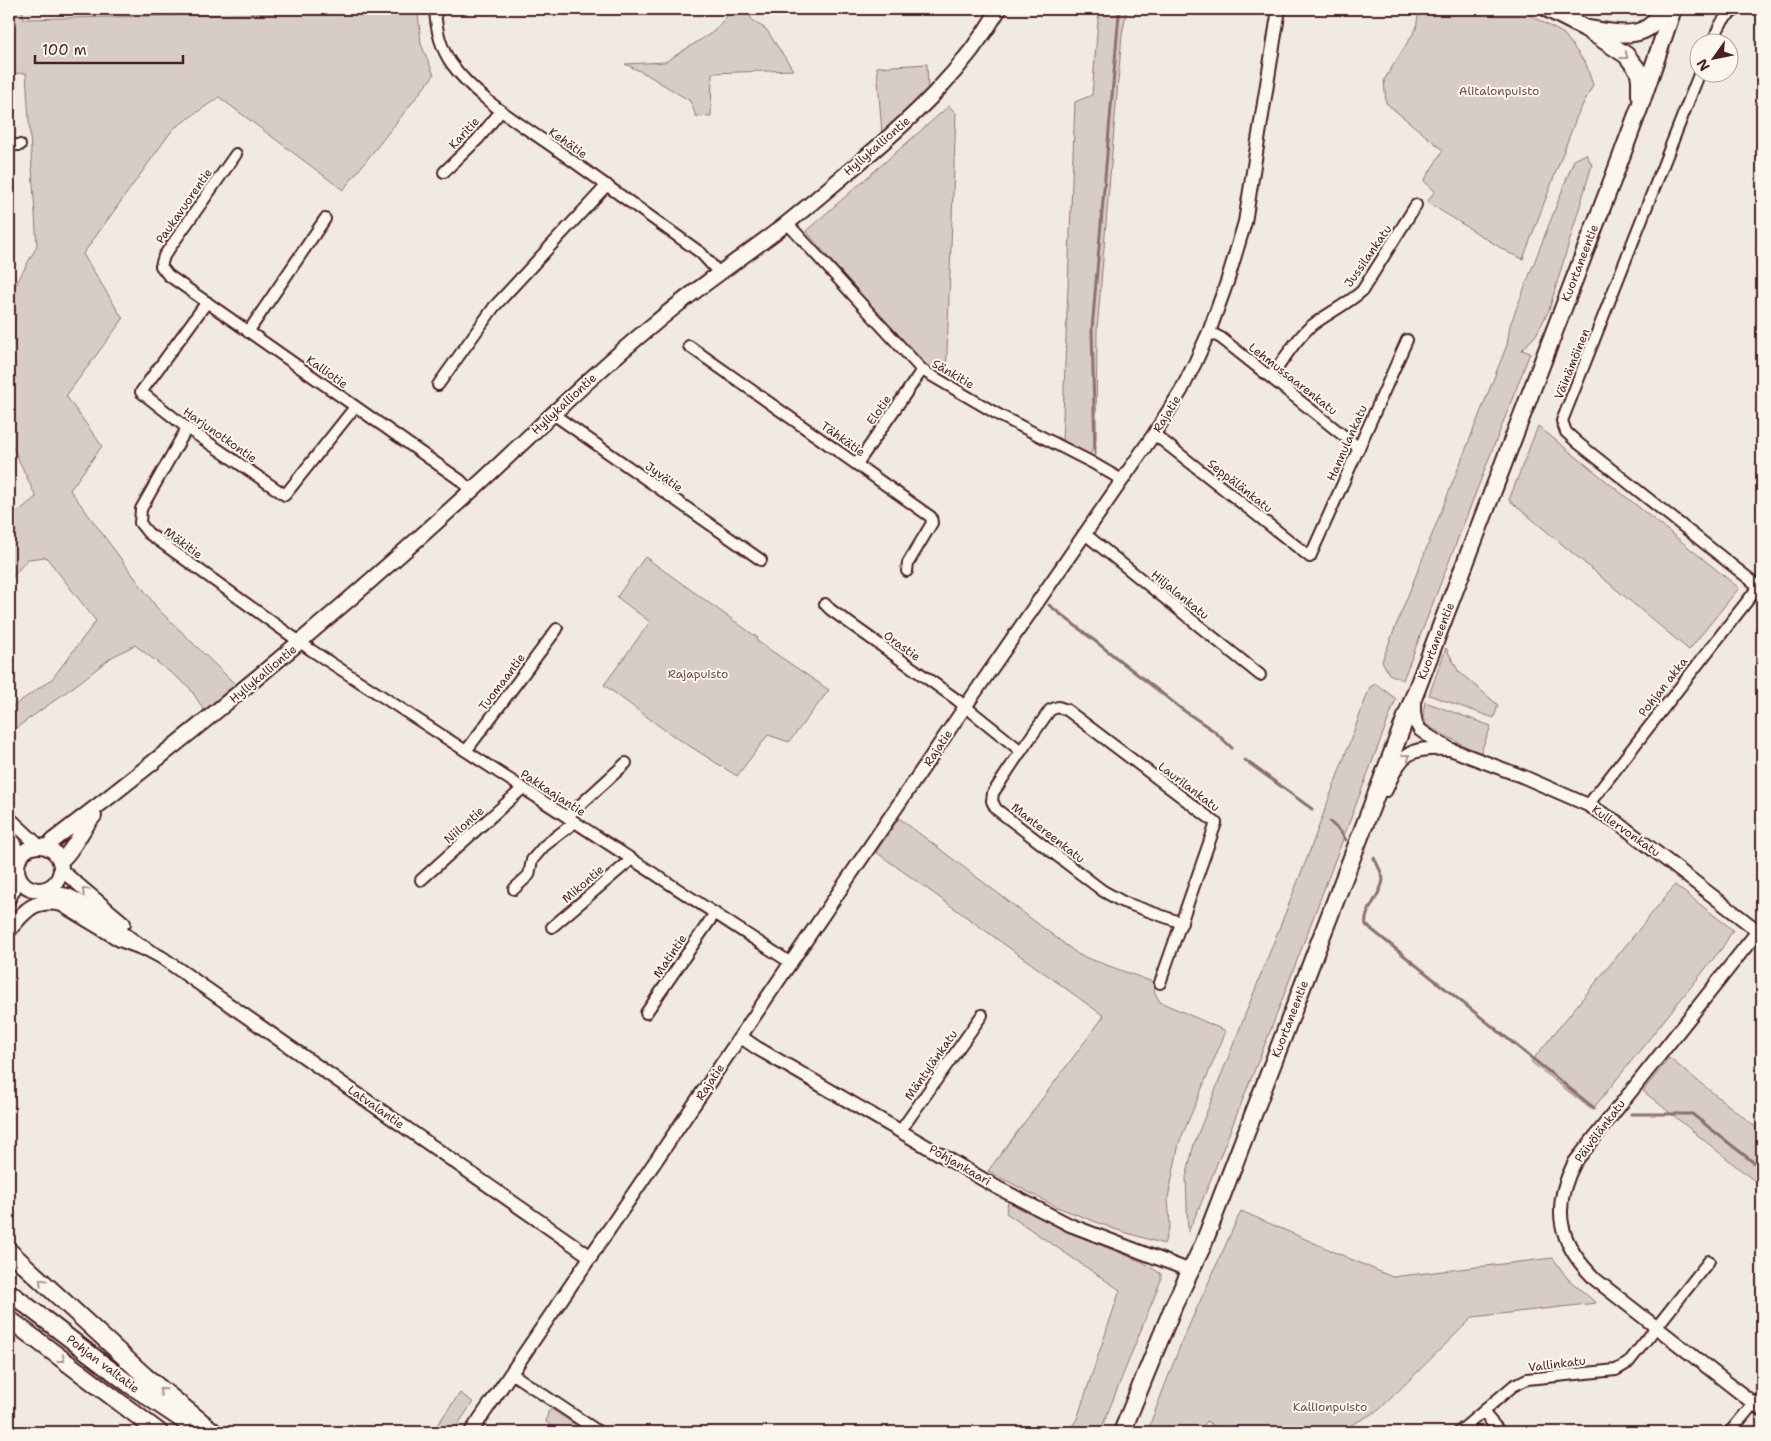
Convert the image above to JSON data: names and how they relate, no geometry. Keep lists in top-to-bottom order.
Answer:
{
  "streets": {
    "highway": ["Kuortaneentie", "Pohjan valtatie"],
    "main road": ["Hyllykalliontie"],
    "street": [
      "Karitie",
      "Kehätie",
      "Paukavuorentie",
      "Jussilankatu",
      "Väinämöinen",
      "Kalliotie",
      "Sänkitie",
      "Lehmussaarenkatu",
      "Elotie",
      "Rajatie",
      "Harjunotkontie",
      "Tähkätie",
      "Hannulankatu",
      "Jyvätie",
      "Seppälänkatu",
      "Mäkitie",
      "Hiljalankatu",
      "Orastie",
      "Tuomaantie",
      "Pohjan akka",
      "Laurilankatu",
      "Pakkaajantie",
      "Niilontie",
      "Kullervonkatu",
      "Mantereenkatu",
      "Mikontie",
      "Matintie",
      "Mäntylänkatu",
      "Latvalantie",
      "Päivölänkatu",
      "Pohjankaari",
      "Vallinkatu"
    ]
  },
  "crossings": [
    ["Karitie", "Kehätie"],
    ["Kehätie", "Hyllykalliontie"],
    ["Hyllykalliontie", "Kalliotie"],
    ["Hyllykalliontie", "Sänkitie"],
    ["Hyllykalliontie", "Jyvätie"],
    ["Hyllykalliontie", "Mäkitie"],
    ["Hyllykalliontie", "Pakkaajantie"],
    ["Hyllykalliontie", "Latvalantie"],
    ["Paukavuorentie", "Kalliotie"],
    ["Jussilankatu", "Lehmussaarenkatu"],
    ["Kuortaneentie", "Kullervonkatu"],
    ["Kuortaneentie", "Pohjankaari"],
    ["Väinämöinen", "Pohjan akka"],
    ["Kalliotie", "Harjunotkontie"],
    ["Sänkitie", "Elotie"],
    ["Sänkitie", "Rajatie"],
    ["Lehmussaarenkatu", "Rajatie"],
    ["Lehmussaarenkatu", "Hannulankatu"],
    ["Elotie", "Tähkätie"],
    ["Rajatie", "Seppälänkatu"],
    ["Rajatie", "Hiljalankatu"],
    ["Rajatie", "Orastie"],
    ["Rajatie", "Pakkaajantie"],
    ["Rajatie", "Latvalantie"],
    ["Rajatie", "Pohjankaari"],
    ["Harjunotkontie", "Mäkitie"],
    ["Hannulankatu", "Seppälänkatu"],
    ["Mäkitie", "Pakkaajantie"],
    ["Tuomaantie", "Pakkaajantie"],
    ["Pohjan akka", "Kullervonkatu"],
    ["Laurilankatu", "Mantereenkatu"],
    ["Pakkaajantie", "Niilontie"],
    ["Pakkaajantie", "Mikontie"],
    ["Pakkaajantie", "Matintie"],
    ["Kullervonkatu", "Päivölänkatu"],
    ["Mäntylänkatu", "Pohjankaari"],
    ["Päivölänkatu", "Vallinkatu"]
  ],
  "parks": ["Alitalonpuisto", "Rajapuisto", "Kallionpuisto"],
  "scale_bar": "100 m",
  "north": "bottom left"
}
